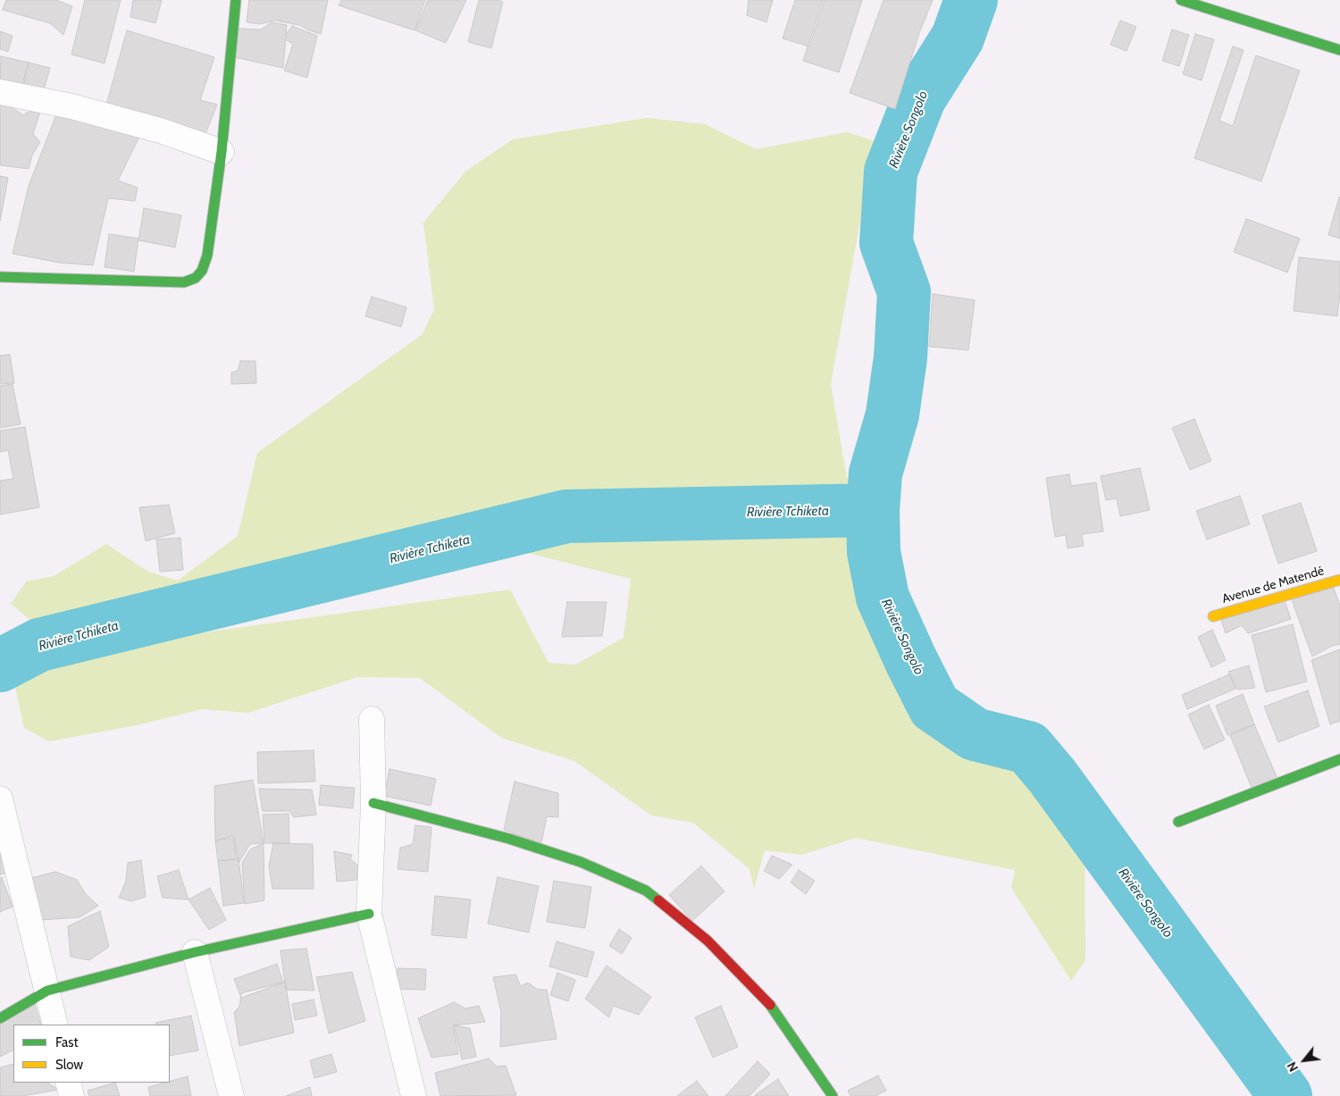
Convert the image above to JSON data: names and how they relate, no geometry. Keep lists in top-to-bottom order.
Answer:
{
  "streets": {
    "street": ["Avenue de Matendé"]
  },
  "water": ["Rivière Songolo", "Rivière Tchiketa"],
  "legend": ["Fast", "Slow"],
  "north": "bottom left"
}
